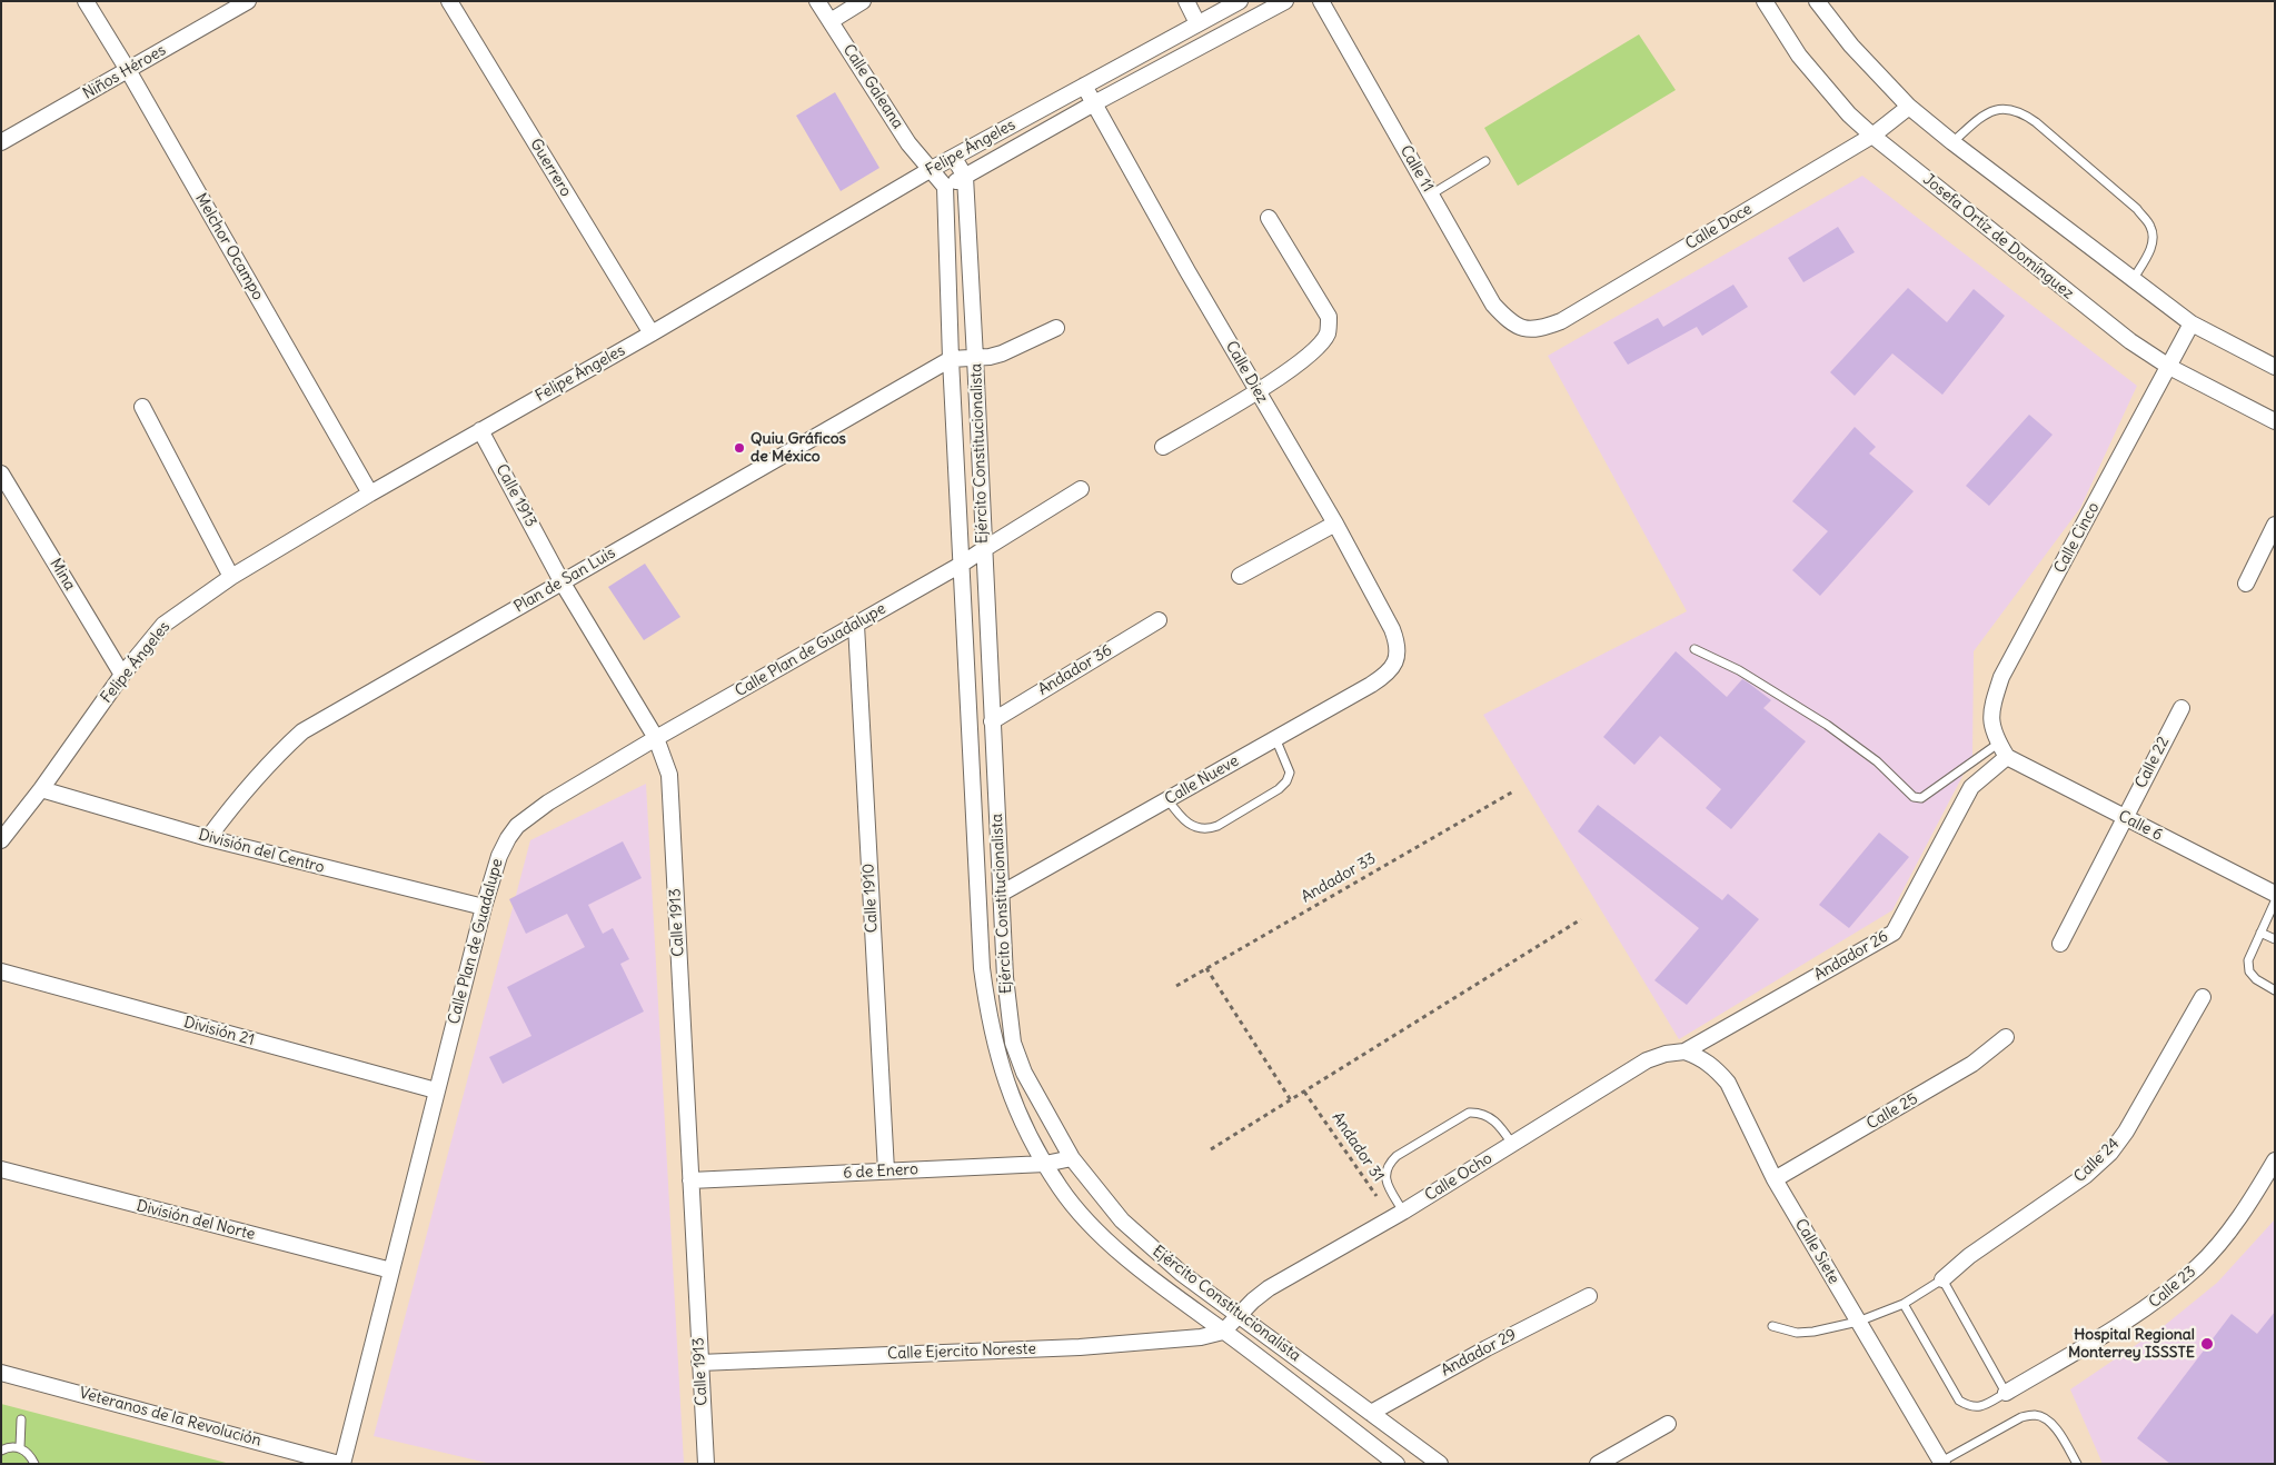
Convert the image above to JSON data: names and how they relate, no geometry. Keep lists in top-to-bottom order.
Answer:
{
  "streets": {
    "street": [
      "Niños Héroes",
      "Calle Galeana",
      "Felipe Ángeles",
      "Guerrero",
      "Calle 11",
      "Calle Doce",
      "Josefa Ortíz de Domínguez",
      "Melchor Ocampo",
      "Calle Diez",
      "Ejército Constitucionalista",
      "Calle 1913",
      "Calle Cinco",
      "Mina",
      "Plan de San Luis",
      "Calle Plan de Guadalupe",
      "Andador 36",
      "Calle 22",
      "Calle Nueve",
      "Calle 6",
      "División del Centro",
      "Calle 1910",
      "Andador 26",
      "División 21",
      "Calle 25",
      "Calle 24",
      "6 de Enero",
      "Calle Ocho",
      "División del Norte",
      "Calle Siete",
      "Calle 23",
      "Calle Ejercito Noreste",
      "Andador 29",
      "Veteranos de la Revolución"
    ],
    "path": ["Andador 33", "Andador 31"]
  },
  "crossings": [
    ["Niños Héroes", "Melchor Ocampo"],
    ["Calle Galeana", "Felipe Ángeles"],
    ["Felipe Ángeles", "Guerrero"],
    ["Felipe Ángeles", "Melchor Ocampo"],
    ["Felipe Ángeles", "Calle Diez"],
    ["Felipe Ángeles", "Ejército Constitucionalista"],
    ["Felipe Ángeles", "Calle 1913"],
    ["Felipe Ángeles", "Mina"],
    ["Felipe Ángeles", "División del Centro"],
    ["Calle 11", "Calle Doce"],
    ["Calle Doce", "Josefa Ortíz de Domínguez"],
    ["Josefa Ortíz de Domínguez", "Calle Cinco"],
    ["Calle Diez", "Calle Nueve"],
    ["Ejército Constitucionalista", "Plan de San Luis"],
    ["Ejército Constitucionalista", "Calle Plan de Guadalupe"],
    ["Ejército Constitucionalista", "Andador 36"],
    ["Ejército Constitucionalista", "Calle Nueve"],
    ["Ejército Constitucionalista", "6 de Enero"],
    ["Ejército Constitucionalista", "Calle Ocho"],
    ["Ejército Constitucionalista", "Calle Ejercito Noreste"],
    ["Ejército Constitucionalista", "Andador 29"],
    ["Calle 1913", "Plan de San Luis"],
    ["Calle 1913", "Calle Plan de Guadalupe"],
    ["Calle 1913", "6 de Enero"],
    ["Calle 1913", "Calle Ejercito Noreste"],
    ["Calle Cinco", "Calle 6"],
    ["Calle Cinco", "Andador 26"],
    ["Plan de San Luis", "División del Centro"],
    ["Calle Plan de Guadalupe", "División del Centro"],
    ["Calle Plan de Guadalupe", "Calle 1910"],
    ["Calle Plan de Guadalupe", "División 21"],
    ["Calle Plan de Guadalupe", "División del Norte"],
    ["Calle Plan de Guadalupe", "Veteranos de la Revolución"],
    ["Calle 22", "Calle 6"],
    ["Calle 6", "Andador 26"],
    ["Calle 1910", "6 de Enero"],
    ["Andador 26", "Calle Ocho"],
    ["Andador 26", "Calle Siete"],
    ["Calle 25", "Calle Siete"],
    ["Andador 31", "Calle Ocho"],
    ["Calle Ocho", "Calle Siete"],
    ["Calle Ocho", "Calle Ejercito Noreste"]
  ],
  "places": ["Quiu Gráficos de México", "Hospital Regional Monterrey ISSSTE"]
}
